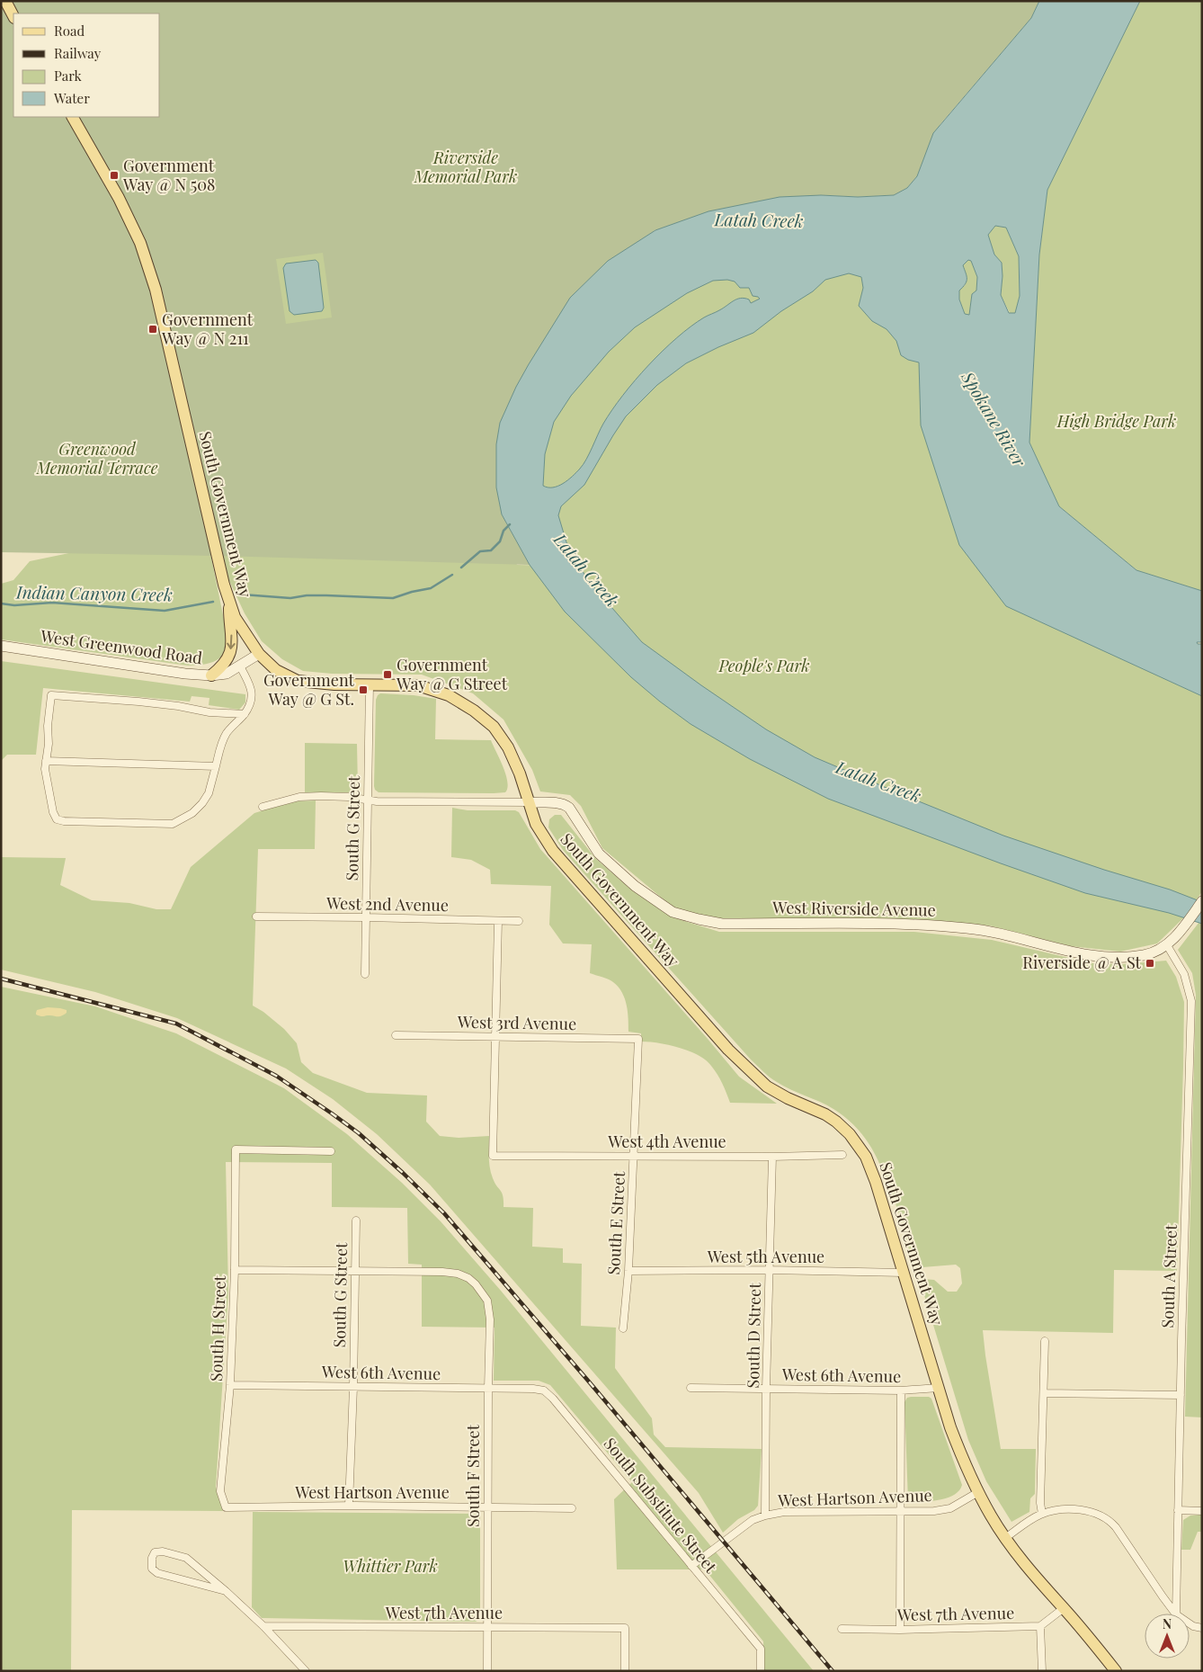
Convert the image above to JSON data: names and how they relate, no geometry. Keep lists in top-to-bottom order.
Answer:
{
  "streets": {
    "main road": ["South Government Way", "West Greenwood Road", "West Riverside Avenue"],
    "street": [
      "South G Street",
      "West 2nd Avenue",
      "West 3rd Avenue",
      "West 4th Avenue",
      "South E Street",
      "West 5th Avenue",
      "South A Street",
      "South H Street",
      "South D Street",
      "West 6th Avenue",
      "South F Street",
      "West Hartson Avenue",
      "South Substitute Street",
      "West 7th Avenue"
    ]
  },
  "crossings": [
    ["South Government Way", "West Greenwood Road"],
    ["South Government Way", "South G Street"],
    ["South Government Way", "West Riverside Avenue"],
    ["South Government Way", "West 5th Avenue"],
    ["South Government Way", "West 6th Avenue"],
    ["South Government Way", "West Hartson Avenue"],
    ["South G Street", "West 2nd Avenue"],
    ["South G Street", "West 6th Avenue"],
    ["South G Street", "South F Street"],
    ["South G Street", "West Hartson Avenue"],
    ["West Riverside Avenue", "South A Street"],
    ["West 3rd Avenue", "West 4th Avenue"],
    ["West 3rd Avenue", "South E Street"],
    ["West 4th Avenue", "South E Street"],
    ["West 4th Avenue", "South D Street"],
    ["South E Street", "West 5th Avenue"],
    ["West 5th Avenue", "South D Street"],
    ["South H Street", "West 6th Avenue"],
    ["South H Street", "West Hartson Avenue"],
    ["South D Street", "West 6th Avenue"],
    ["South D Street", "West Hartson Avenue"],
    ["West 6th Avenue", "South F Street"],
    ["West 6th Avenue", "South Substitute Street"],
    ["South F Street", "West Hartson Avenue"],
    ["South F Street", "West 7th Avenue"],
    ["West Hartson Avenue", "South Substitute Street"]
  ],
  "water": ["Latah Creek", "Spokane River", "Indian Canyon Creek"],
  "parks": [
    "Riverside Memorial Park",
    "High Bridge Park",
    "Greenwood Memorial Terrace",
    "People's Park",
    "Whittier Park"
  ],
  "places": {
    "transit": [
      "Government Way @ N 508",
      "Government Way @ N 211",
      "Government Way @ G Street",
      "Government Way @ G St.",
      "Riverside @ A St"
    ]
  },
  "legend": [
    "Road",
    "Railway",
    "Park",
    "Water"
  ],
  "north": "top"
}
